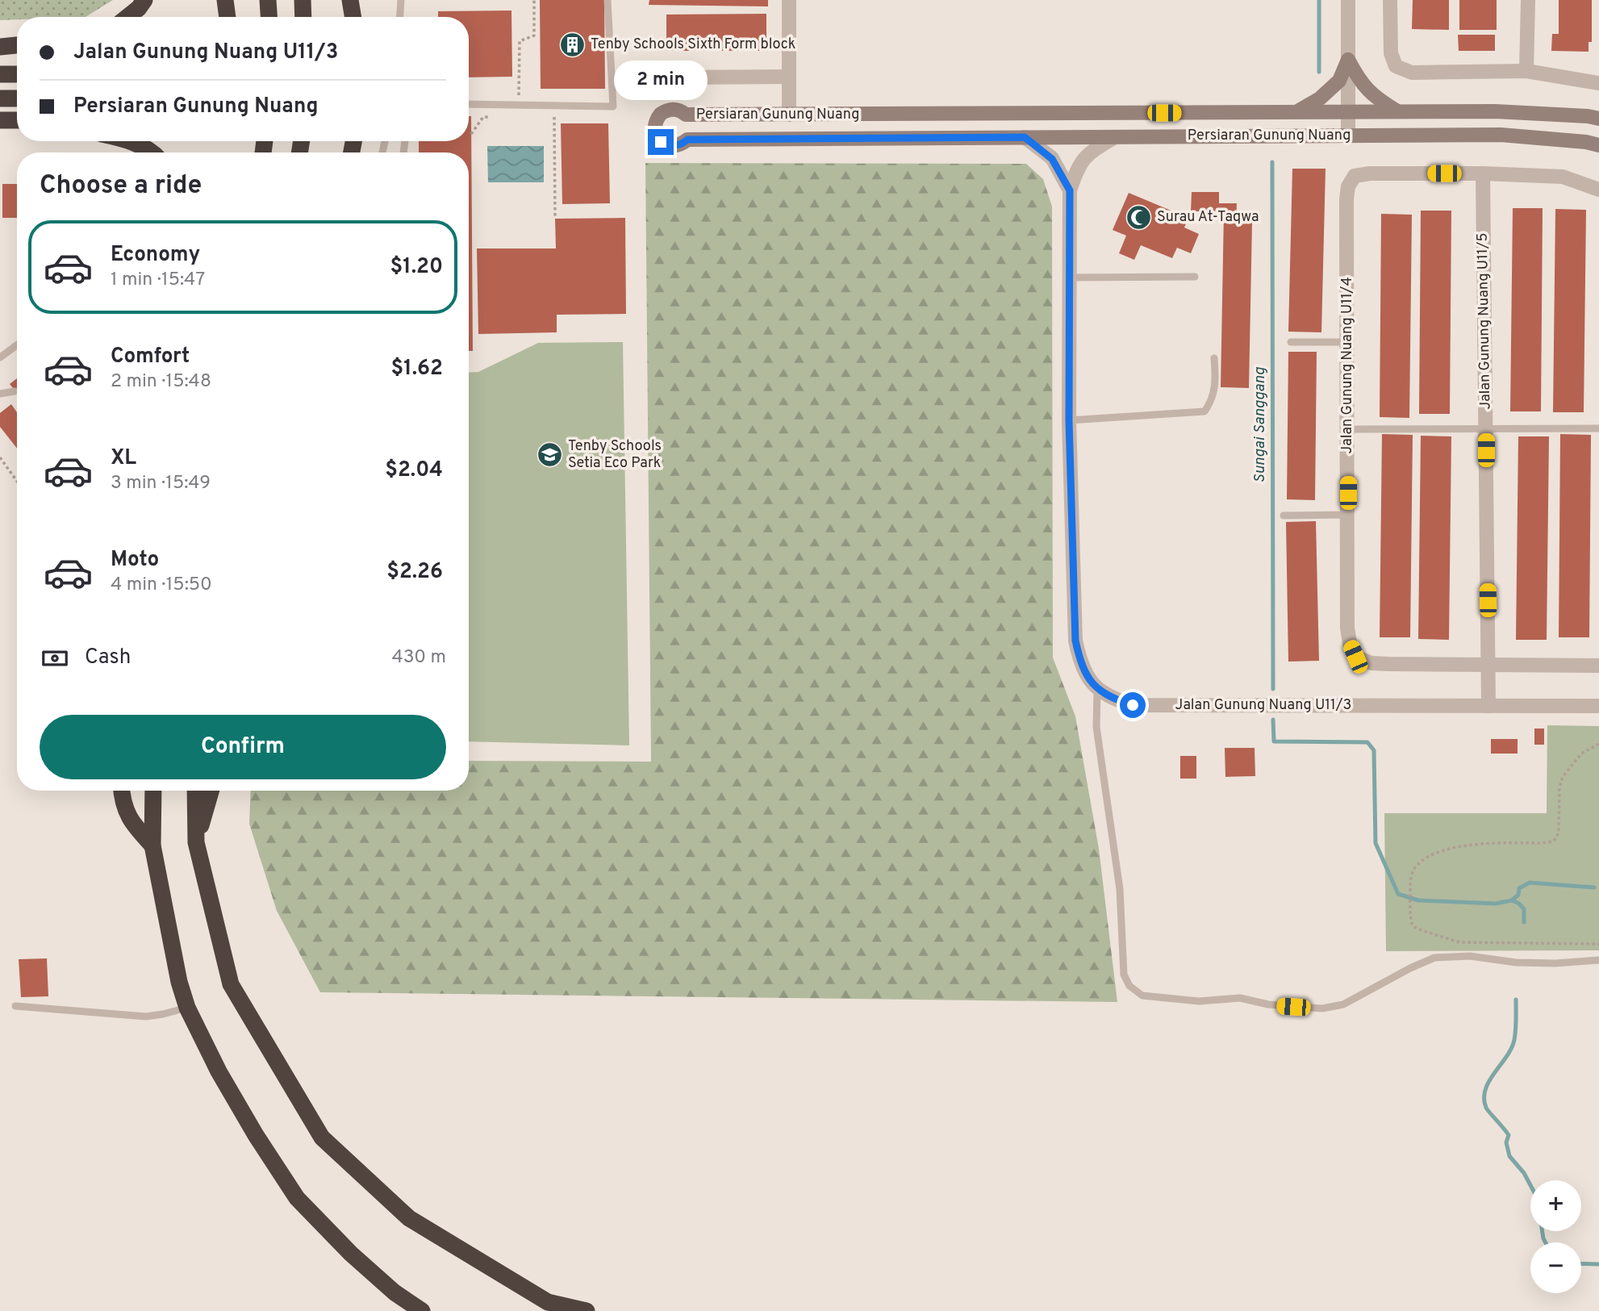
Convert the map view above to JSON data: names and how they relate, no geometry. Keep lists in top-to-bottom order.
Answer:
{
  "streets": {
    "street": [
      "Persiaran Gunung Nuang",
      "Jalan Gunung Nuang U11/5",
      "Jalan Gunung Nuang U11/4",
      "Jalan Gunung Nuang U11/3"
    ]
  },
  "crossings": [
    ["Jalan Gunung Nuang U11/5", "Jalan Gunung Nuang U11/4"],
    ["Jalan Gunung Nuang U11/5", "Jalan Gunung Nuang U11/3"]
  ],
  "water": ["Sungai Sanggang"],
  "places": {
    "building": ["Tenby Schools Sixth Form block"],
    "mosque": ["Surau At-Taqwa"],
    "school or university": ["Tenby Schools Setia Eco Park"]
  },
  "page": {
    "banner": ["Jalan Gunung Nuang U11/3", "Persiaran Gunung Nuang"],
    "bubble": "2 min",
    "heading": "Choose a ride",
    "list": [
      {
        "name": "Economy",
        "note": "1 min · 15:47",
        "value": "$1.20"
      },
      {
        "name": "Comfort",
        "note": "2 min · 15:48",
        "value": "$1.62"
      },
      {
        "name": "XL",
        "note": "3 min · 15:49",
        "value": "$2.04"
      },
      {
        "name": "Moto",
        "note": "4 min · 15:50",
        "value": "$2.26"
      }
    ],
    "pay": ["Cash", "430 m"],
    "buttons": "Confirm",
    "map_buttons": ["+", "−"]
  }
}
